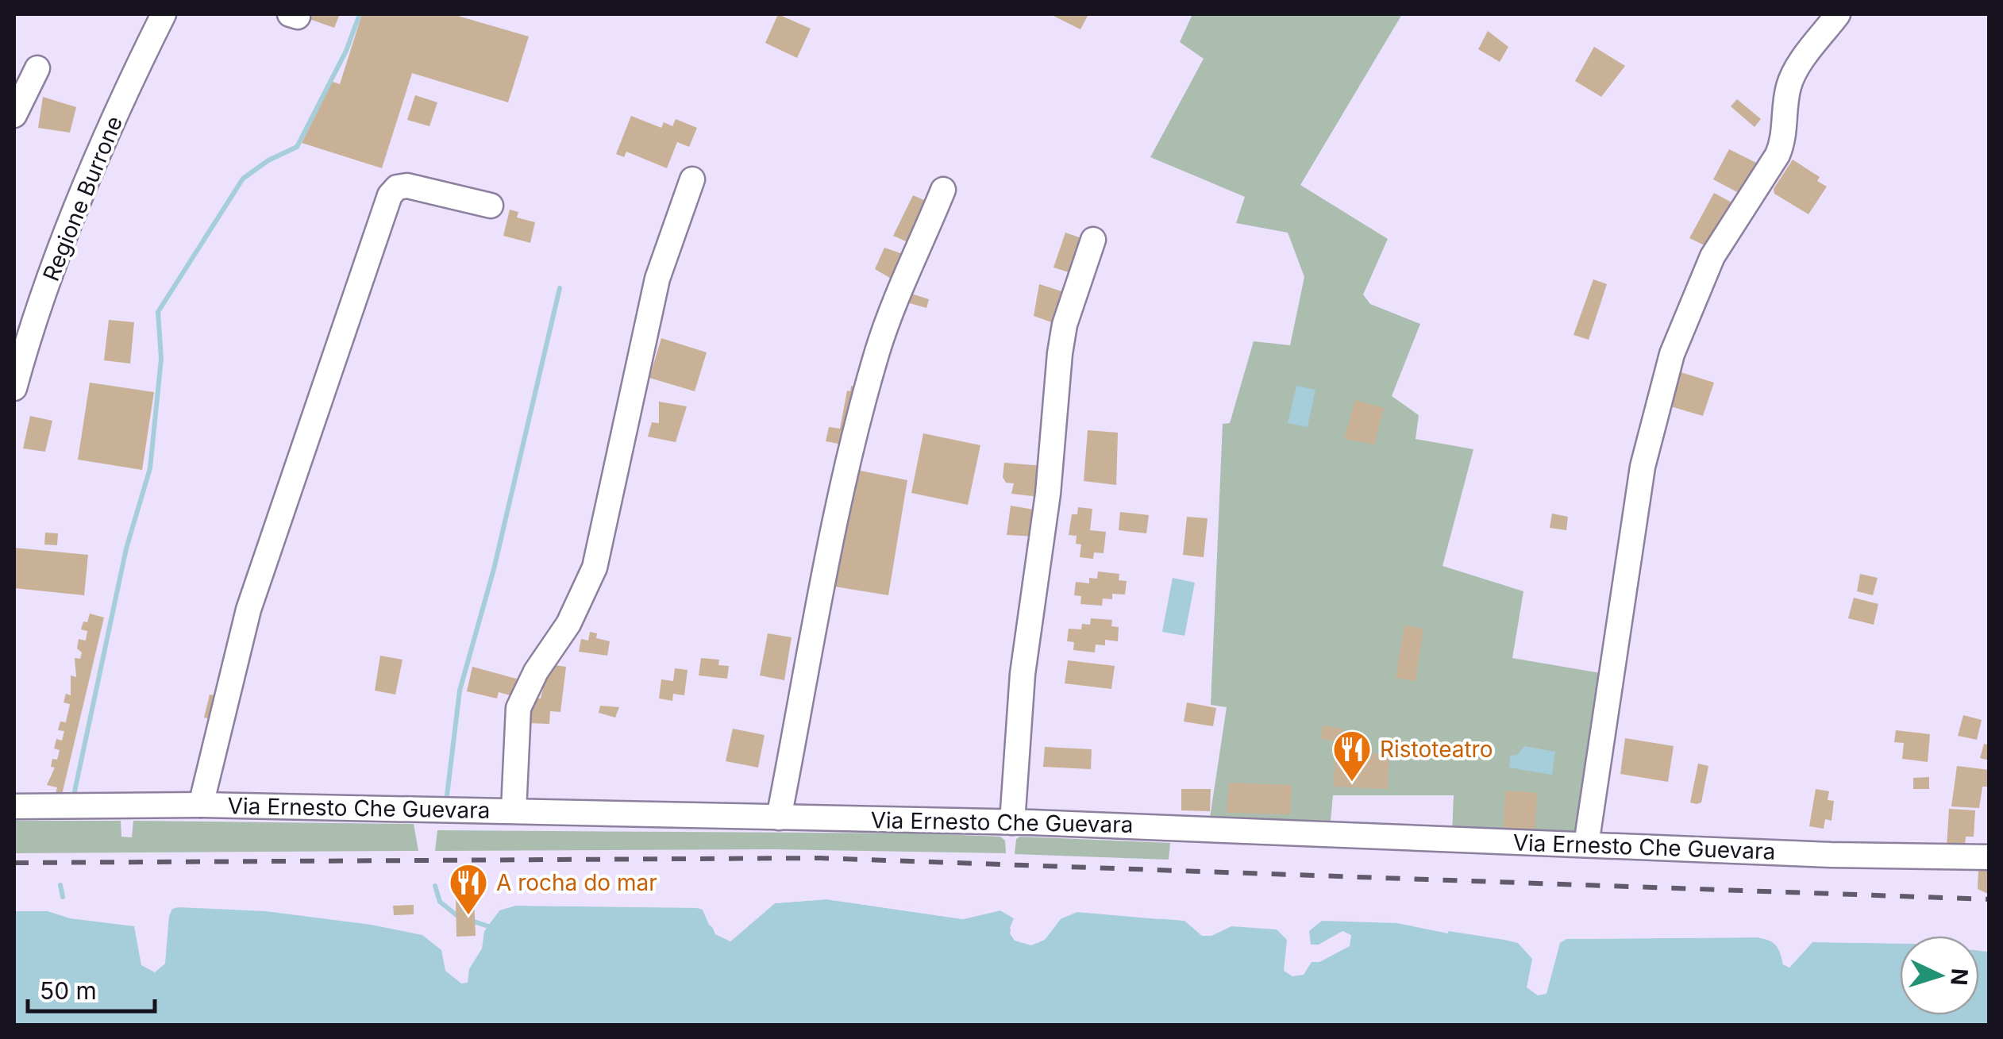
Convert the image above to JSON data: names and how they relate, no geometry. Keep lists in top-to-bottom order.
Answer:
{
  "streets": {
    "street": ["Regione Burrone", "Via Ernesto Che Guevara"]
  },
  "places": {
    "restaurant": ["Ristoteatro", "A rocha do mar"]
  },
  "scale_bar": "50 m",
  "north": "right"
}
